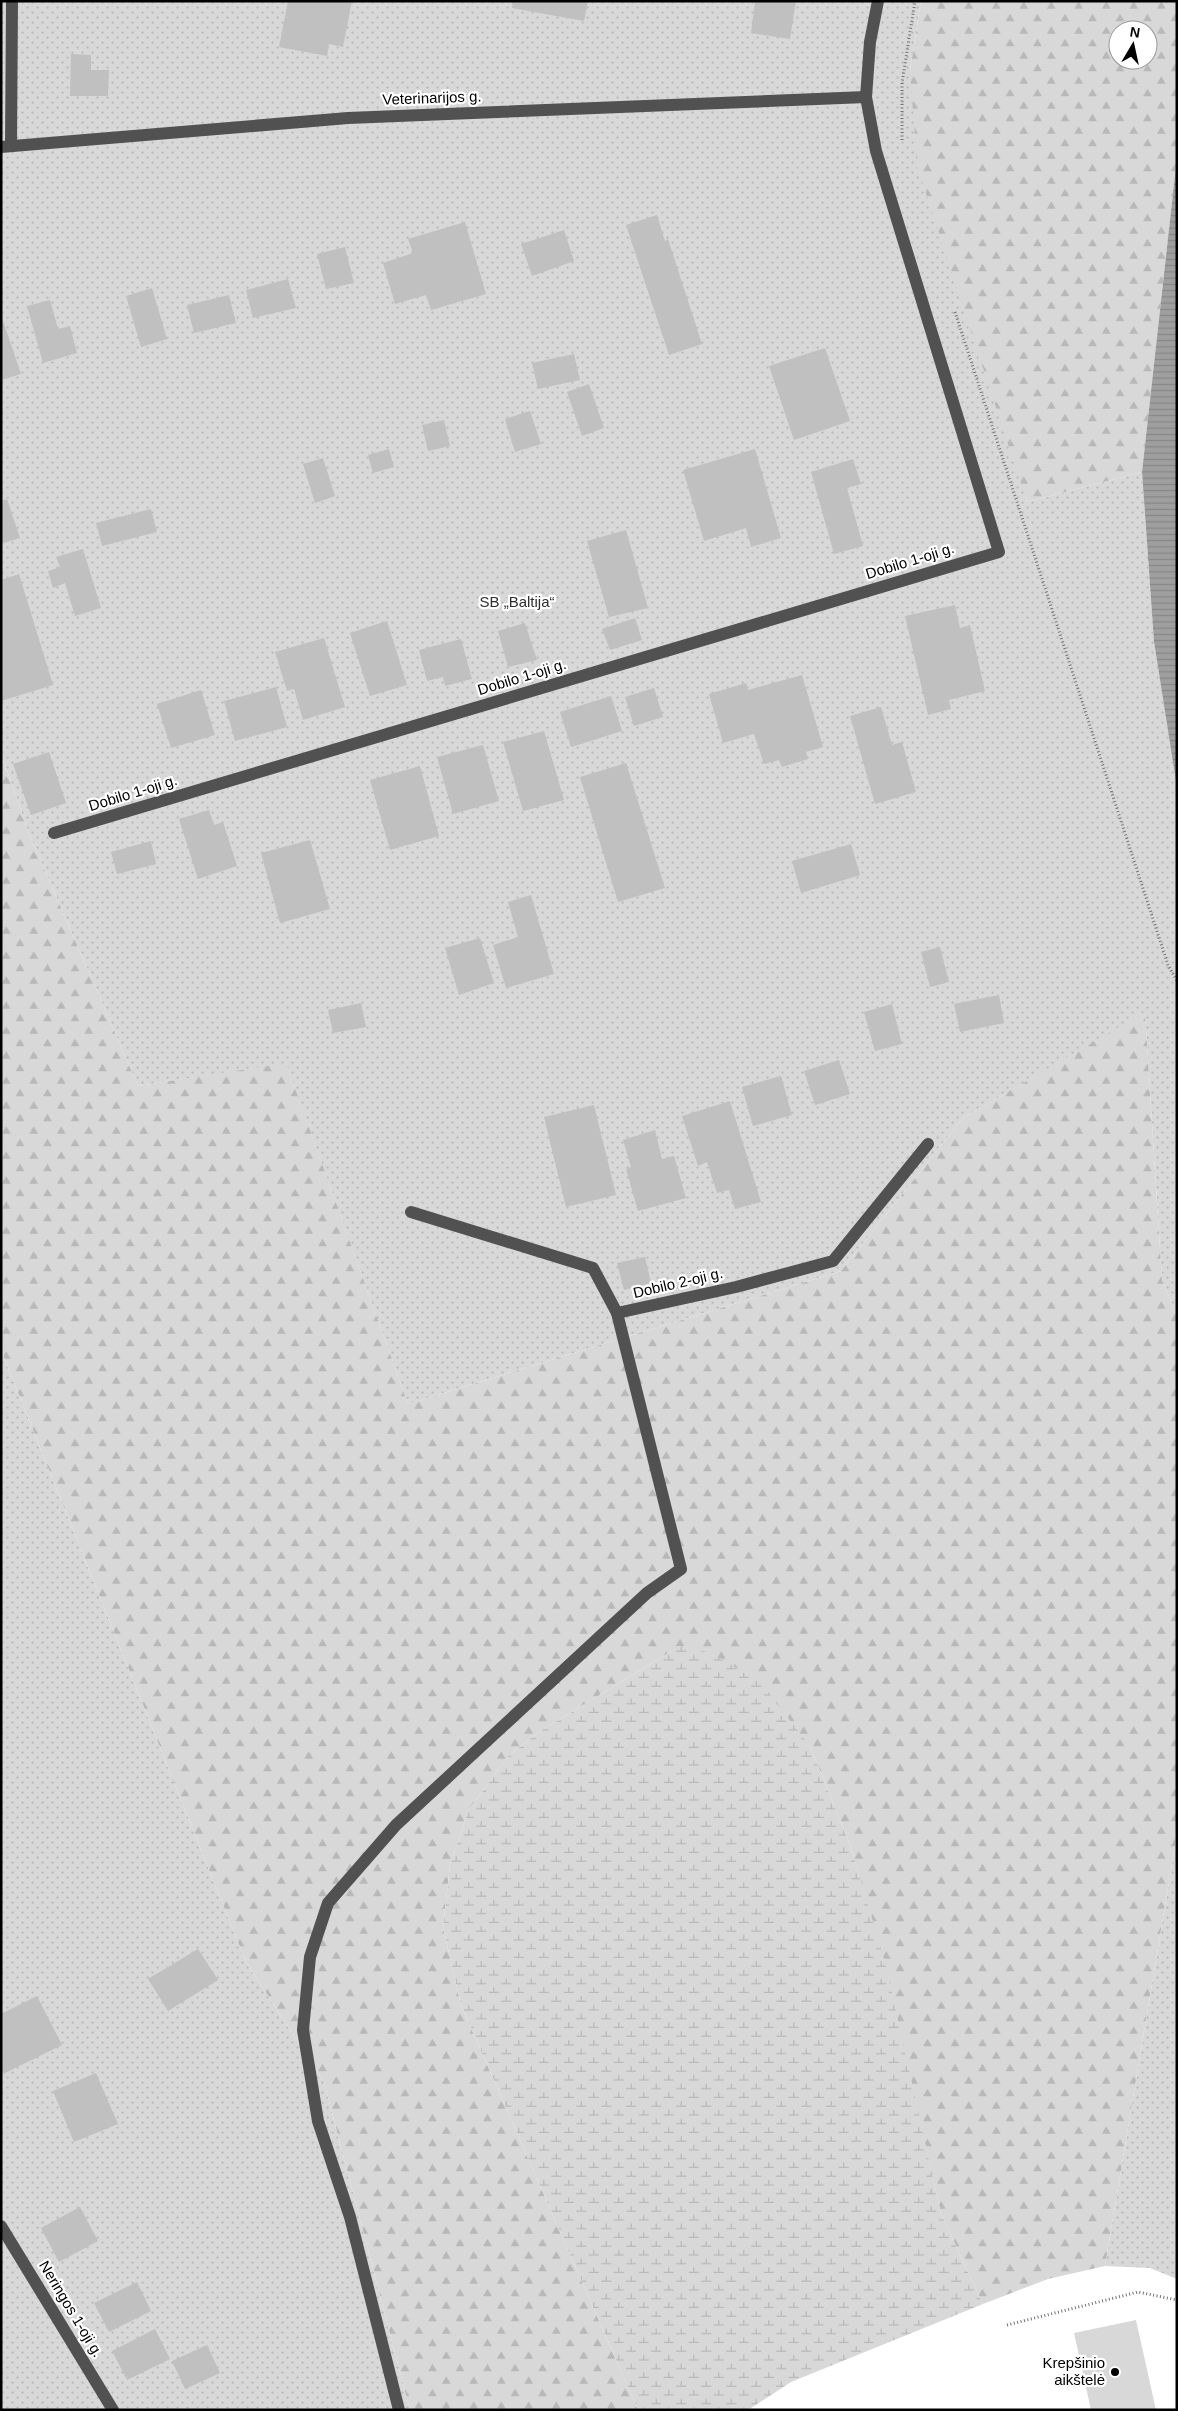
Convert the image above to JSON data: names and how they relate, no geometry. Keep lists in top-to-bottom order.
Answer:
{
  "streets": {
    "street": [
      "Veterinarijos g.",
      "Dobilo 1-oji g.",
      "Dobilo 2-oji g.",
      "Neringos 1-oji g."
    ]
  },
  "crossings": [
    ["Veterinarijos g.", "Dobilo 1-oji g."]
  ],
  "parks": ["SB „Baltija“"],
  "places": ["Krepšinio aikštelė"],
  "north": "top"
}
